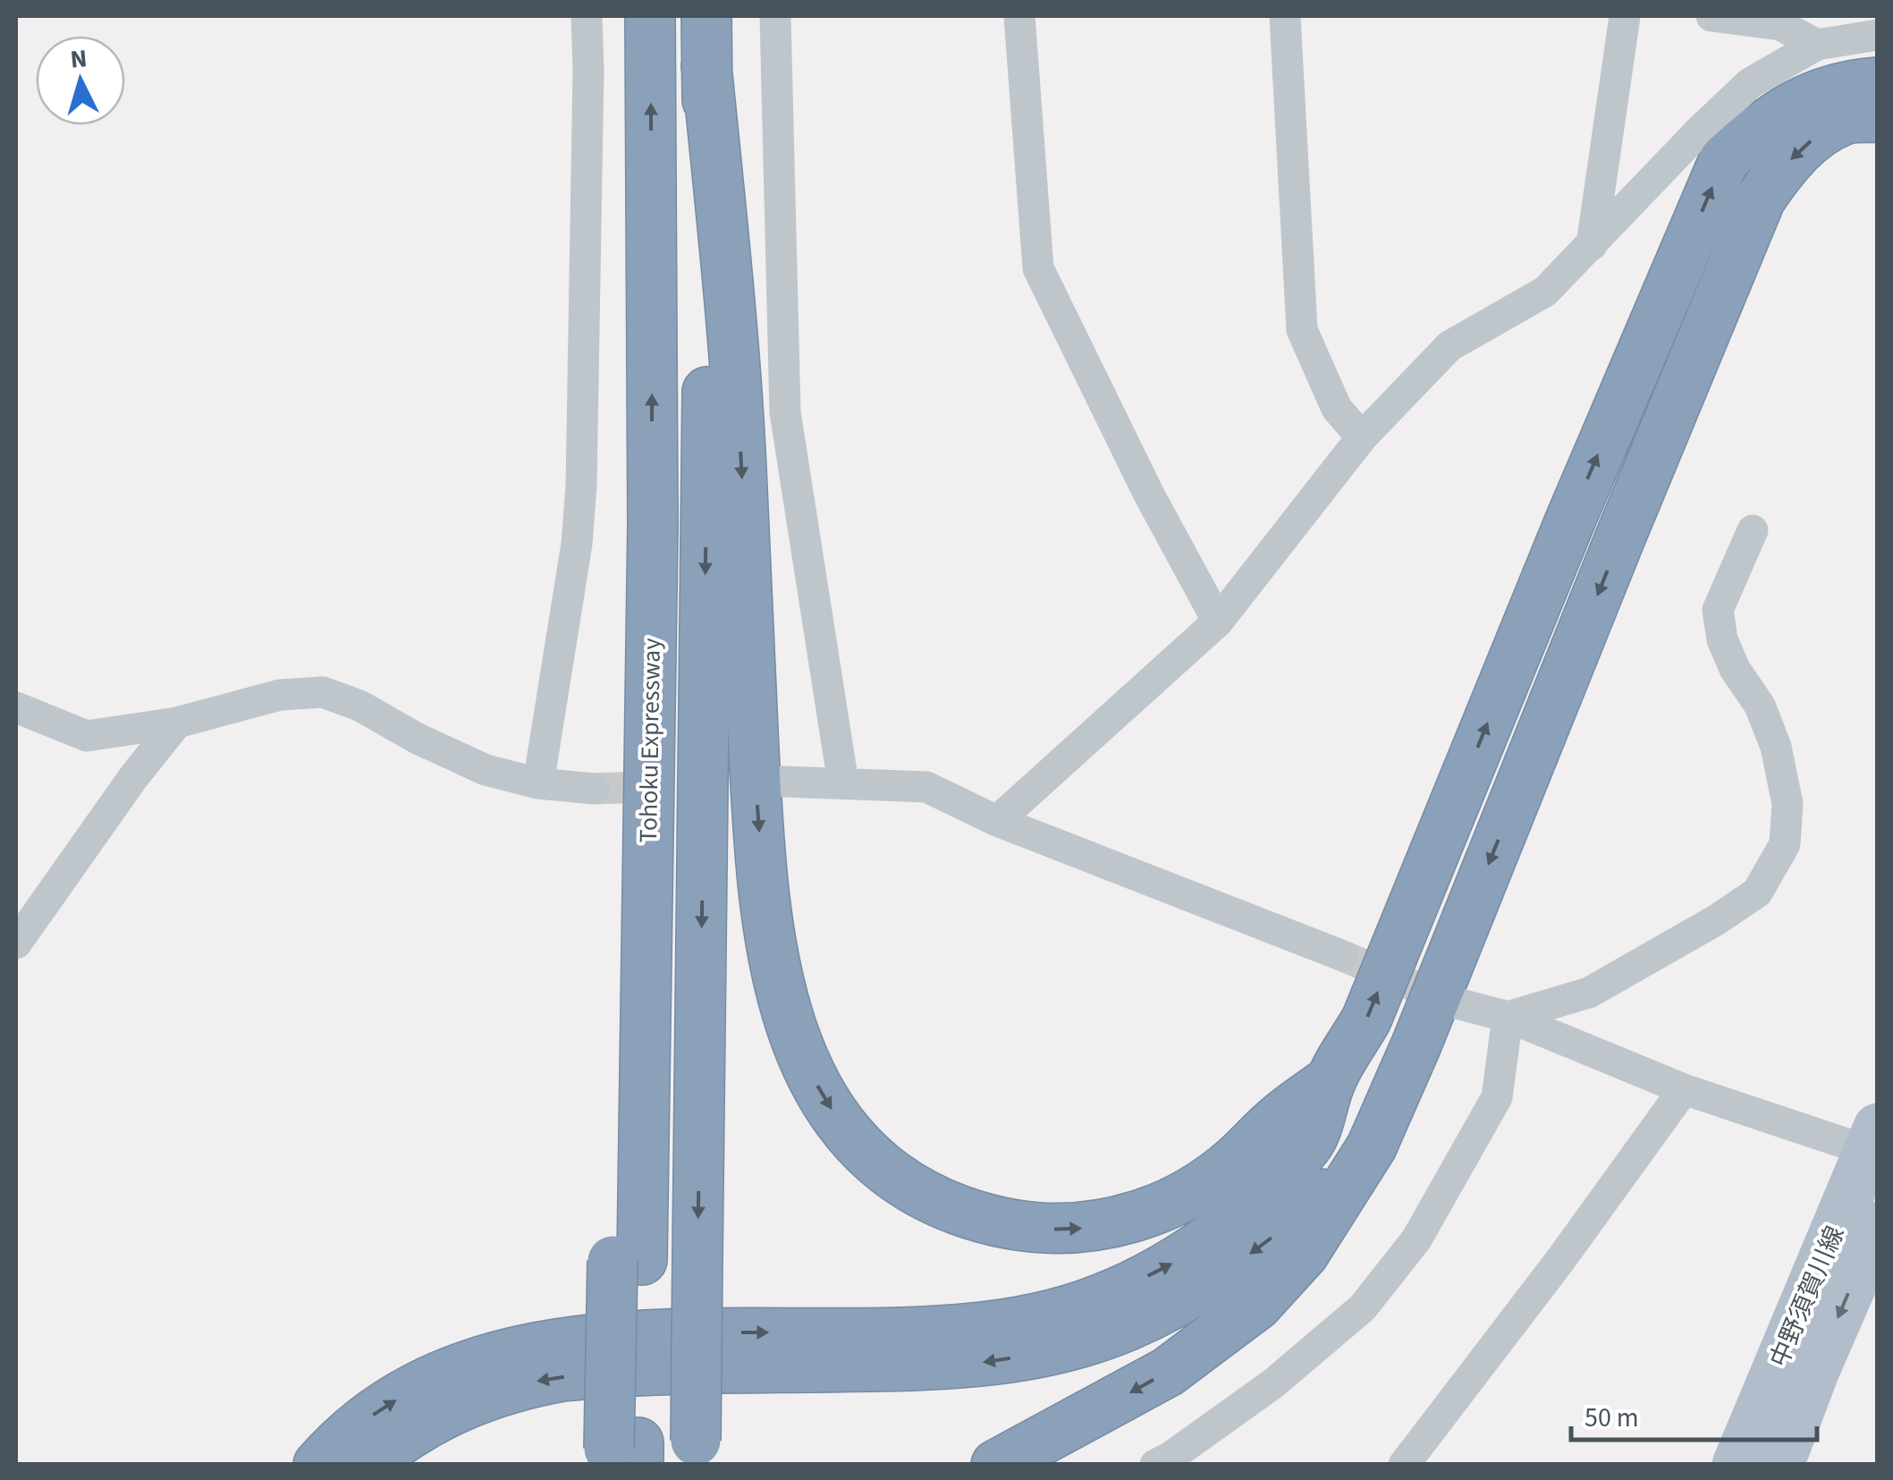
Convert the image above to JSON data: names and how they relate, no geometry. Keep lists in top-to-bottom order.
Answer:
{
  "streets": {
    "highway": ["Tohoku Expressway"],
    "main road": ["中野須賀川線"]
  },
  "scale_bar": "50 m",
  "north": "top"
}
